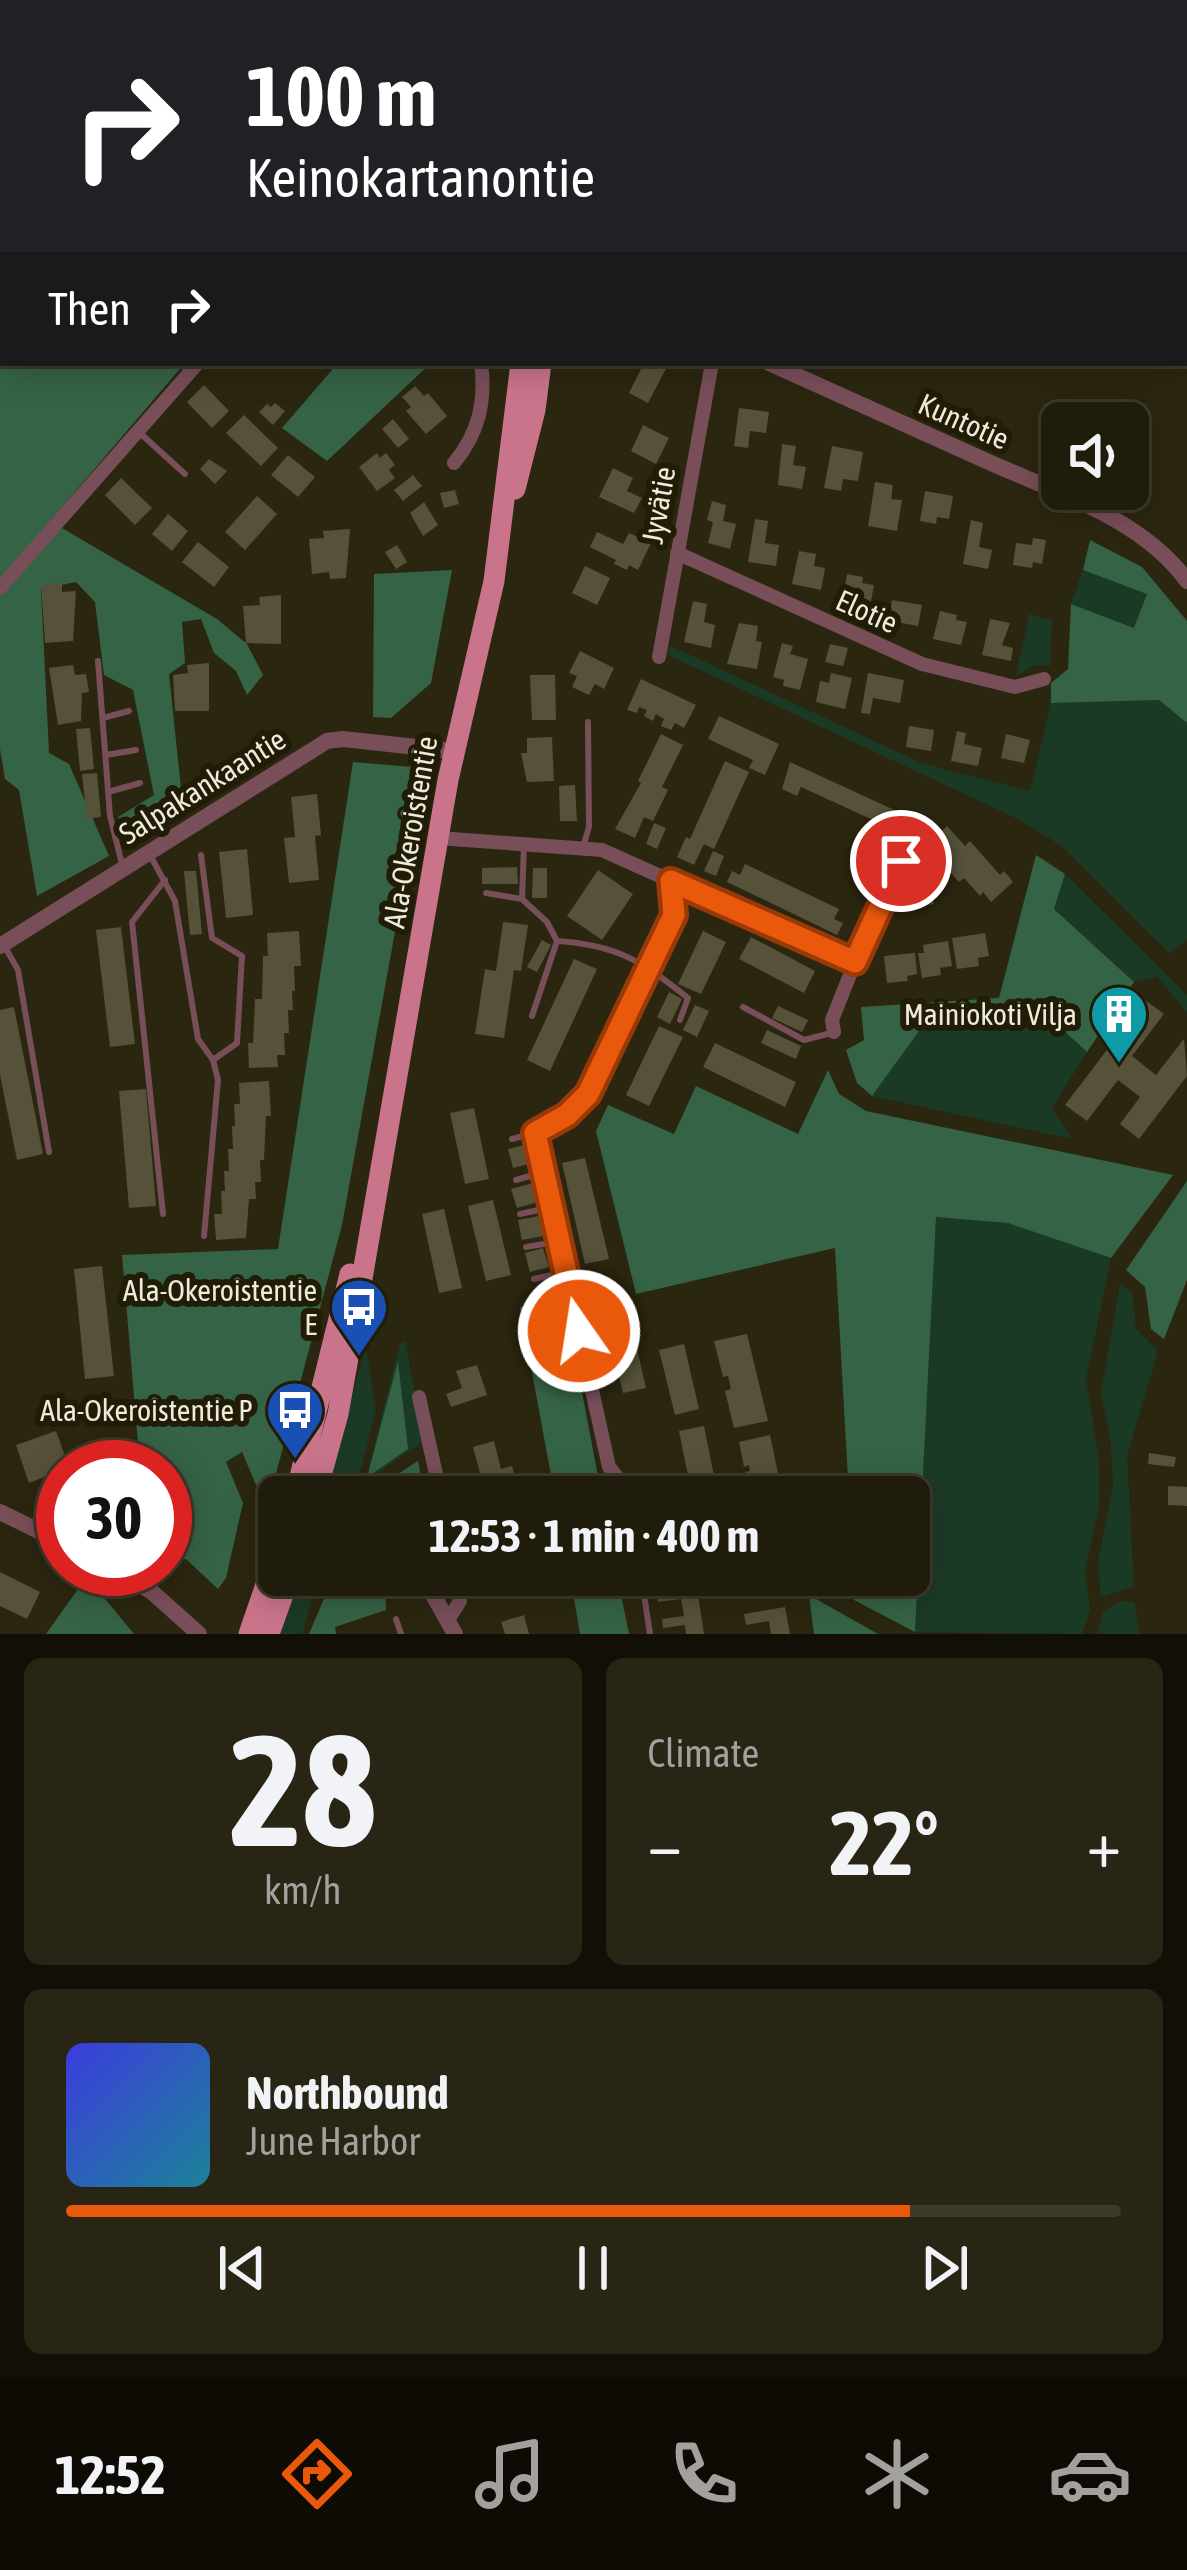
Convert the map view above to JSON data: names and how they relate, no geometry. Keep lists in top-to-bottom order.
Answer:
{
  "streets": {
    "main road": ["Ala-Okeroistentie"],
    "street": [
      "Kuntotie",
      "Jyvätie",
      "Elotie",
      "Salpakankaantie"
    ]
  },
  "crossings": [
    ["Jyvätie", "Elotie"],
    ["Salpakankaantie", "Ala-Okeroistentie"]
  ],
  "places": {
    "building": ["Mainiokoti Vilja"],
    "bus stop": ["Ala-Okeroistentie E", "Ala-Okeroistentie P"]
  },
  "page": {
    "turn": ["100 m", "Keinokartanontie"],
    "then": "Then",
    "limit": "30",
    "trip": "12:53 · 1 min · 400 m",
    "tile": [
      ["28", "km/h"],
      "Climate"
    ],
    "heat": ["−", "22°", "+"],
    "song": ["Northbound", "June Harbor"],
    "tabs": "12:52"
  }
}
